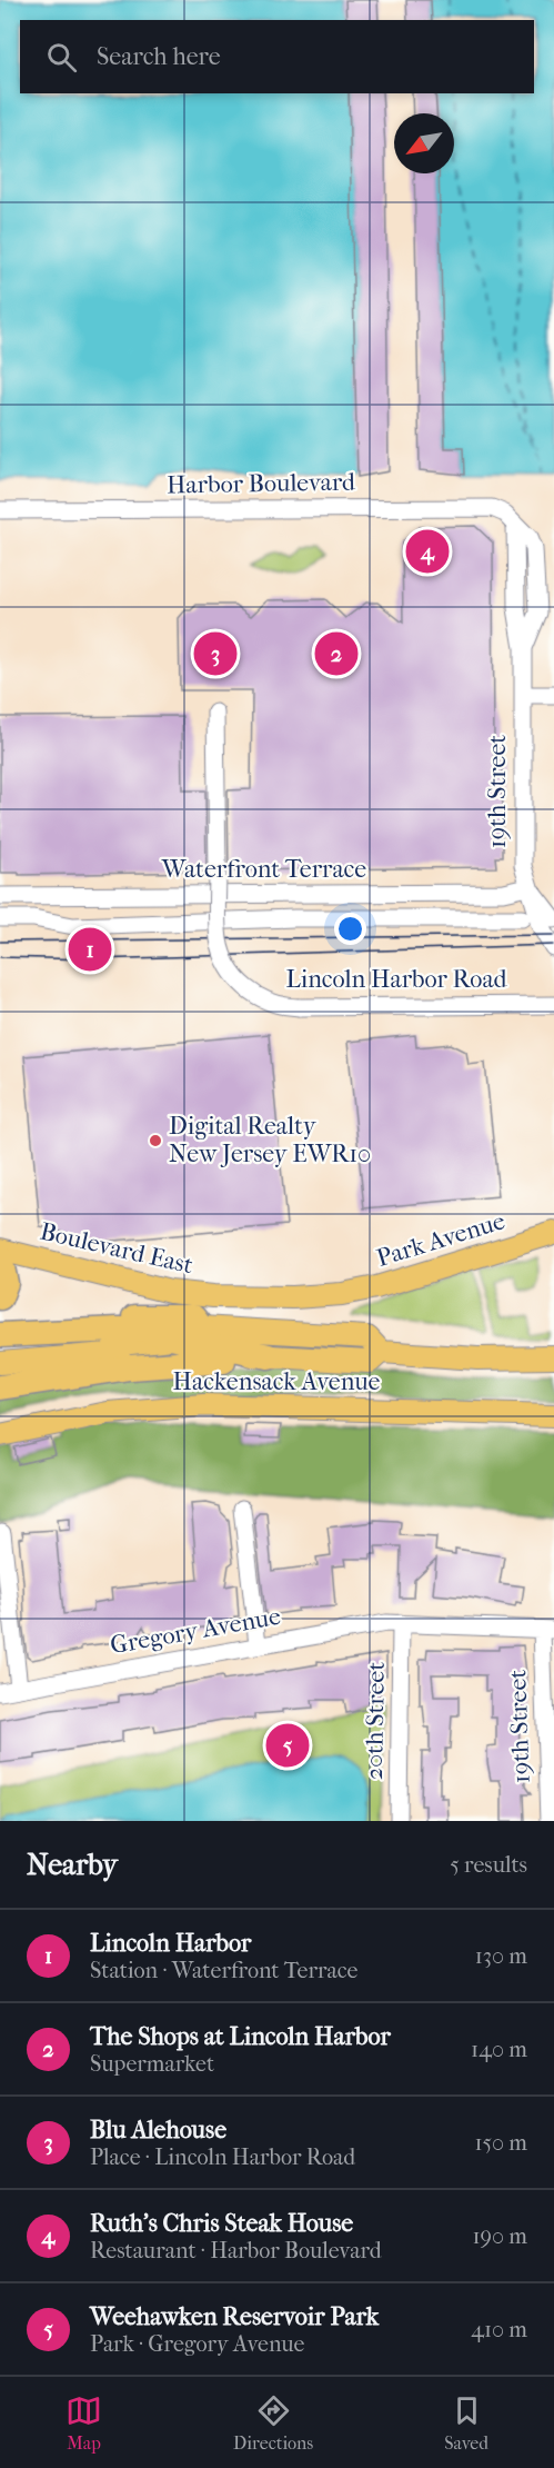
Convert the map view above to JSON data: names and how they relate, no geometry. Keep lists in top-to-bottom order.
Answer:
{
  "streets": {
    "main road": ["Park Avenue", "Boulevard East", "Hackensack Avenue"],
    "street": [
      "Harbor Boulevard",
      "19th Street",
      "Waterfront Terrace",
      "Lincoln Harbor Road",
      "Gregory Avenue",
      "20th Street"
    ]
  },
  "crossings": [
    ["Harbor Boulevard", "19th Street"],
    ["19th Street", "Waterfront Terrace"],
    ["19th Street", "Gregory Avenue"],
    ["Park Avenue", "Boulevard East"],
    ["Gregory Avenue", "20th Street"]
  ],
  "places": ["Digital Realty New Jersey EWR10"],
  "north": "bottom left",
  "page": {
    "search": "Search here",
    "pins": [
      "4",
      "2",
      "3",
      "1",
      "5"
    ],
    "heading": ["Nearby", "5 results"],
    "list": [
      {
        "mark": "1",
        "name": "Lincoln Harbor",
        "note": "Station · Waterfront Terrace",
        "value": "130 m"
      },
      {
        "mark": "2",
        "name": "The Shops at Lincoln Harbor",
        "note": "Supermarket",
        "value": "140 m"
      },
      {
        "mark": "3",
        "name": "Blu Alehouse",
        "note": "Place · Lincoln Harbor Road",
        "value": "150 m"
      },
      {
        "mark": "4",
        "name": "Ruth's Chris Steak House",
        "note": "Restaurant · Harbor Boulevard",
        "value": "190 m"
      },
      {
        "mark": "5",
        "name": "Weehawken Reservoir Park",
        "note": "Park · Gregory Avenue",
        "value": "410 m"
      }
    ],
    "nav": ["Map", "Directions", "Saved"]
  }
}
